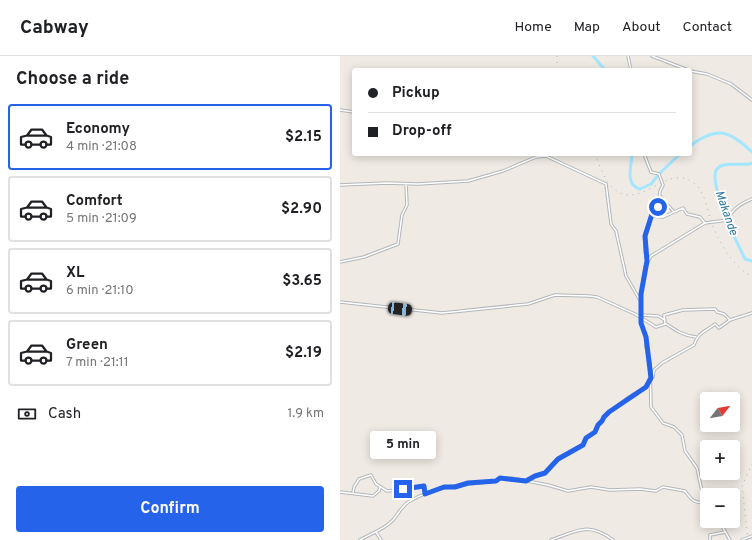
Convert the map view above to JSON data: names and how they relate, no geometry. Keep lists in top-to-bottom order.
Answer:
{
  "water": ["Makande"],
  "north": "top right",
  "page": {
    "header": "Cabway",
    "nav": [
      "Home",
      "Map",
      "About",
      "Contact"
    ],
    "heading": "Choose a ride",
    "banner": ["Pickup", "Drop-off"],
    "list": [
      {
        "name": "Economy",
        "note": "4 min · 21:08",
        "value": "$2.15"
      },
      {
        "name": "Comfort",
        "note": "5 min · 21:09",
        "value": "$2.90"
      },
      {
        "name": "XL",
        "note": "6 min · 21:10",
        "value": "$3.65"
      },
      {
        "name": "Green",
        "note": "7 min · 21:11",
        "value": "$2.19"
      }
    ],
    "pay": ["Cash", "1.9 km"],
    "map_buttons": ["+", "−"],
    "bubble": "5 min",
    "buttons": "Confirm"
  }
}
